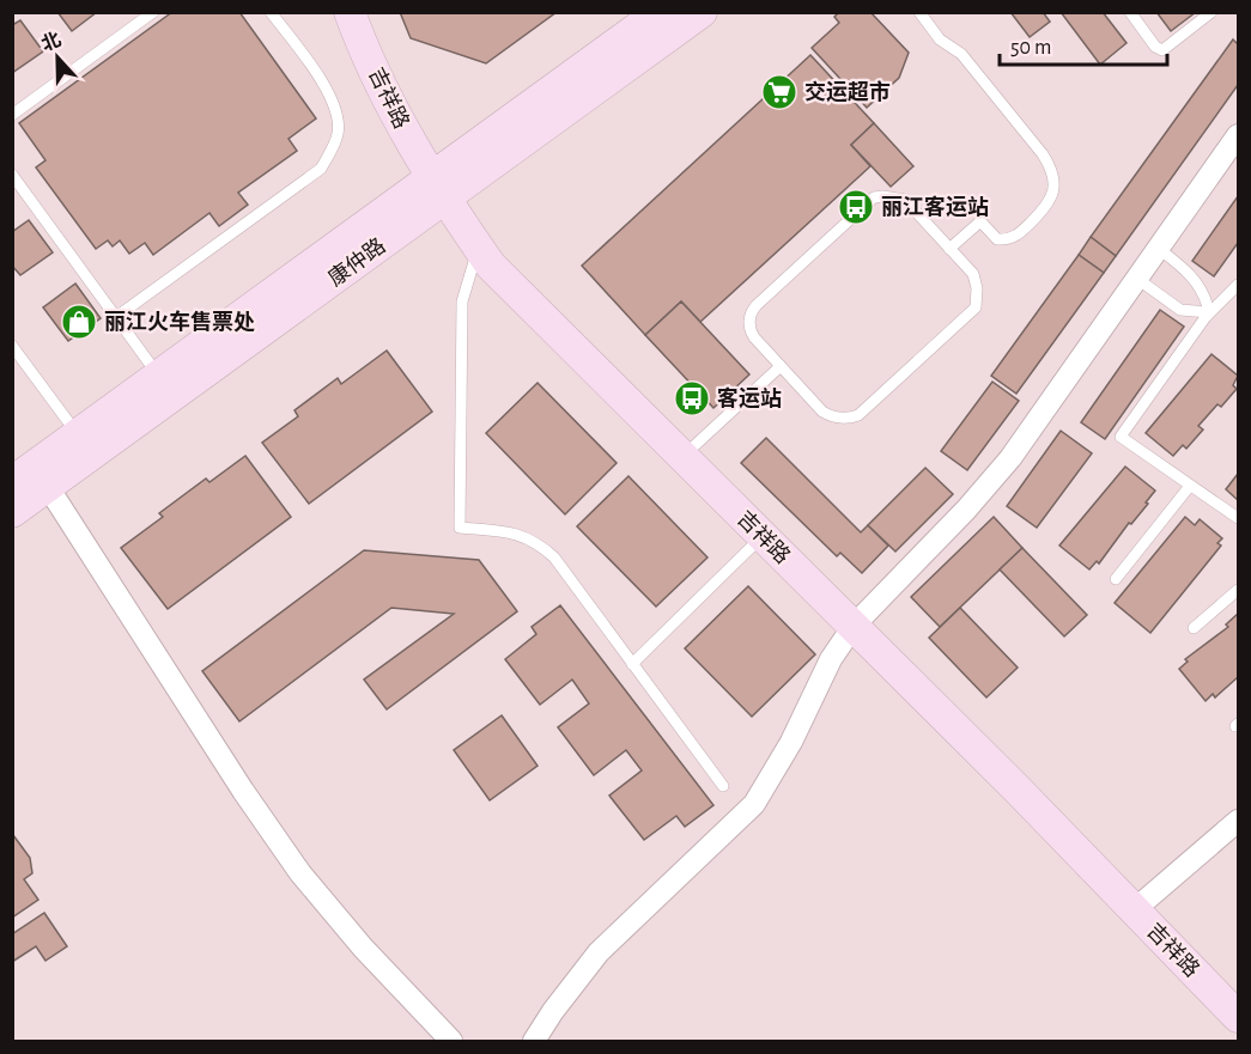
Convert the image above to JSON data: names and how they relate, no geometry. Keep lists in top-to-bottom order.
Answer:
{
  "streets": {
    "main road": ["吉祥路", "康仲路"]
  },
  "crossings": [
    ["吉祥路", "康仲路"]
  ],
  "places": {
    "supermarket": ["交运超市"],
    "bus stop": ["丽江客运站", "客运站"],
    "shop": ["丽江火车售票处"]
  },
  "scale_bar": "50 m",
  "north": "top"
}
